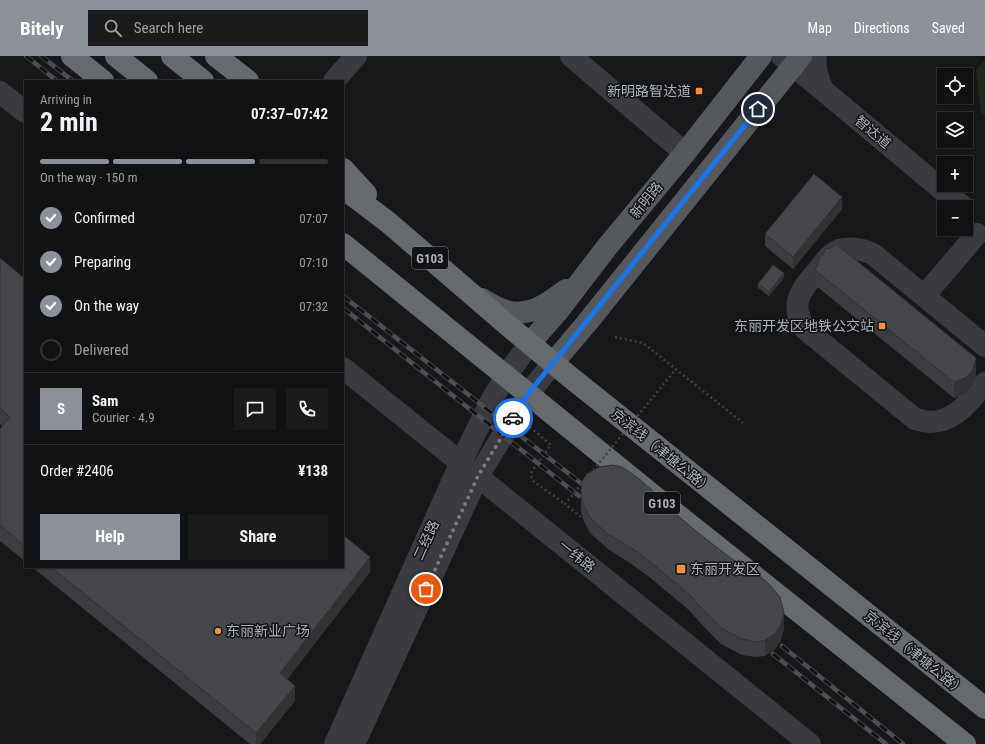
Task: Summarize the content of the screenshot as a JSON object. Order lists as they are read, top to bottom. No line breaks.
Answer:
{"streets":{"highway":["G103","京滨线（津塘公路）"],"main road":["新明路"],"street":["智达道","二经路","一纬路"]},"crossings":[["新明路","京滨线（津塘公路）"],["新明路","二经路"],["G103","二经路"],["京滨线（津塘公路）","二经路"],["二经路","一纬路"]],"places":{"transit":["新明路智达道","东丽开发区地铁公交站","东丽开发区"],"other":["东丽新业广场"]},"page":{"header":"Bitely","search":"Search here","nav":["Map","Directions","Saved"],"map_buttons":["+","−"],"heading":["2 min","Arriving in","07:37–07:42"],"panel":["Sam","Courier · 4.9","Order #2406","¥138"],"bar":"On the way · 150 m","list":[["Confirmed","07:07"],["Preparing","07:10"],["On the way","07:32"],"Delivered"],"round":"S","buttons":["Help","Share"]}}
